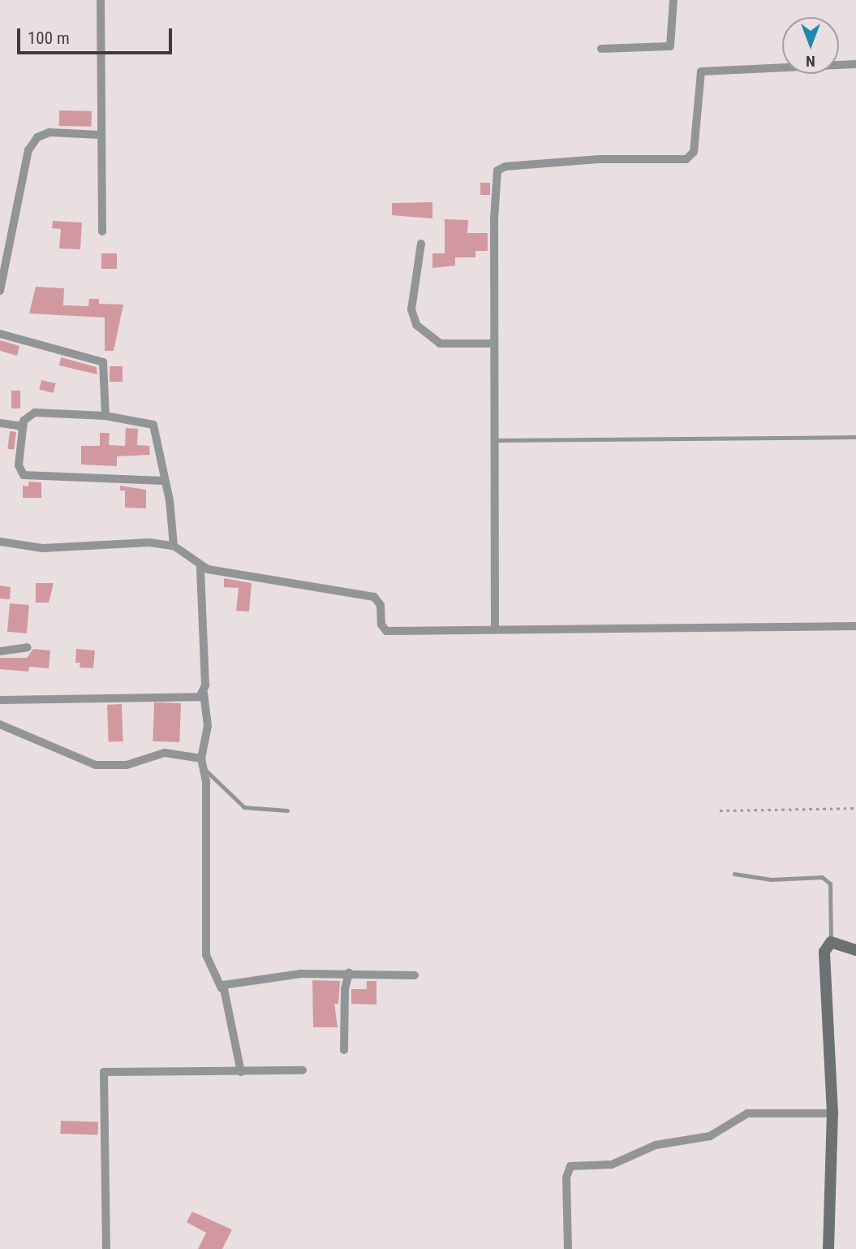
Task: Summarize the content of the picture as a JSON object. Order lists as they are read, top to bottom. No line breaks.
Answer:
{"scale_bar":"100 m","north":"bottom"}
